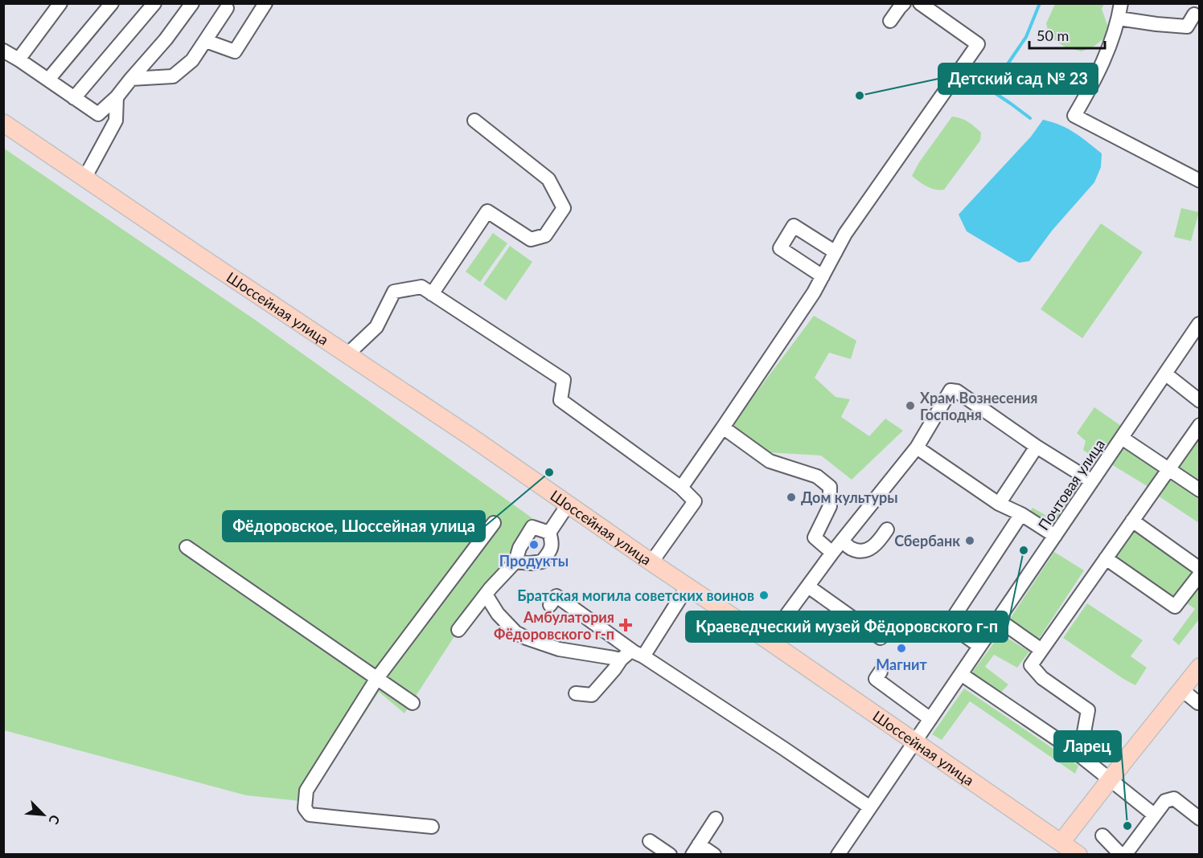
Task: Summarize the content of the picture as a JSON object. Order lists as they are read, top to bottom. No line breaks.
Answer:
{"streets":{"main road":["Шоссейная улица"],"street":["Почтовая улица"]},"crossings":[["Шоссейная улица","Почтовая улица"]],"places":{"other":["Детский сад № 23","Храм Вознесения Господня","Фёдоровское, Шоссейная улица","Дом культуры","Сбербанк","Продукты","Краеведческий музей Фёдоровского г-п","Братская могила советских воинов","Магнит","Ларец"],"health":["Амбулатория Фёдоровского г-п"]},"scale_bar":"50 m","north":"bottom right"}
